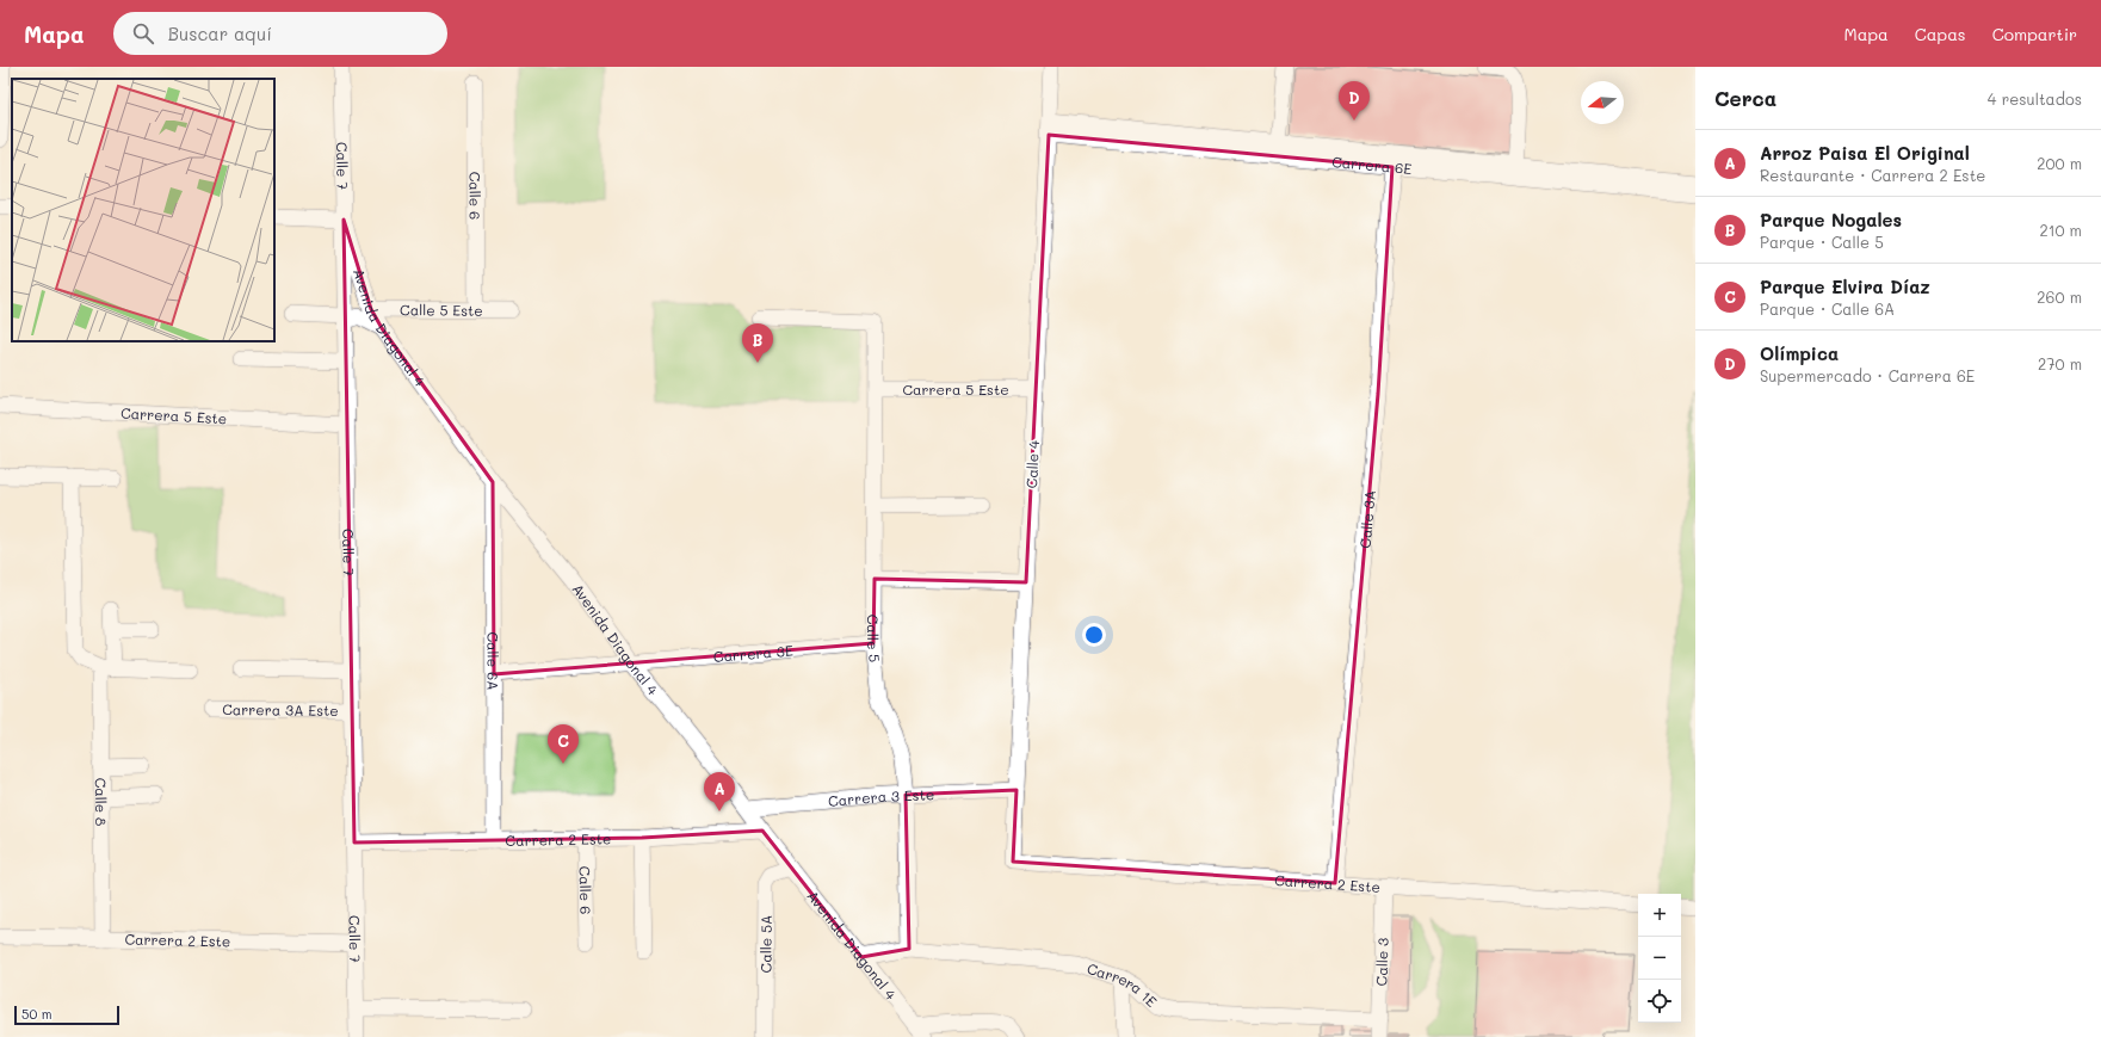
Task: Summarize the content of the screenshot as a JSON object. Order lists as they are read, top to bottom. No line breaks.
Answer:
{"streets":{"street":["Carrera 6E","Calle 7","Calle 6","Calle 5 Este","Avenida Diagonal 4","Carrera 5 Este","Calle 4","Calle 3A","Calle 5","Carrera 3E","Calle 6A","Carrera 3A Este","Carrera 3 Este","Calle 8","Carrera 2 Este","Calle 5A","Calle 3","Carrera 1E"]},"crossings":[["Carrera 6E","Calle 4"],["Carrera 6E","Calle 3A"],["Calle 7","Avenida Diagonal 4"],["Calle 7","Carrera 5 Este"],["Calle 7","Carrera 3A Este"],["Calle 7","Carrera 2 Este"],["Calle 6","Calle 5 Este"],["Calle 6","Carrera 2 Este"],["Calle 5 Este","Avenida Diagonal 4"],["Avenida Diagonal 4","Carrera 3E"],["Avenida Diagonal 4","Calle 6A"],["Avenida Diagonal 4","Carrera 3 Este"],["Avenida Diagonal 4","Carrera 2 Este"],["Avenida Diagonal 4","Calle 5A"],["Avenida Diagonal 4","Carrera 1E"],["Carrera 5 Este","Calle 4"],["Carrera 5 Este","Calle 5"],["Calle 4","Carrera 3 Este"],["Calle 4","Carrera 2 Este"],["Calle 3A","Carrera 2 Este"],["Calle 5","Carrera 3E"],["Calle 5","Carrera 3 Este"],["Calle 5","Carrera 1E"],["Carrera 3E","Calle 6A"],["Calle 6A","Carrera 2 Este"],["Calle 8","Carrera 2 Este"],["Carrera 2 Este","Calle 3"],["Calle 3","Carrera 1E"]],"scale_bar":"50 m","north":"left","page":{"header":"Mapa","search":"Buscar aquí","nav":["Mapa","Capas","Compartir"],"heading":["Cerca","4 resultados"],"pins":["D","B","C","A"],"list":[{"mark":"A","name":"Arroz Paisa El Original","note":"Restaurante · Carrera 2 Este","value":"200 m"},{"mark":"B","name":"Parque Nogales","note":"Parque · Calle 5","value":"210 m"},{"mark":"C","name":"Parque Elvira Díaz","note":"Parque · Calle 6A","value":"260 m"},{"mark":"D","name":"Olímpica","note":"Supermercado · Carrera 6E","value":"270 m"}],"map_buttons":["+","−"],"scale":"50 m"}}
